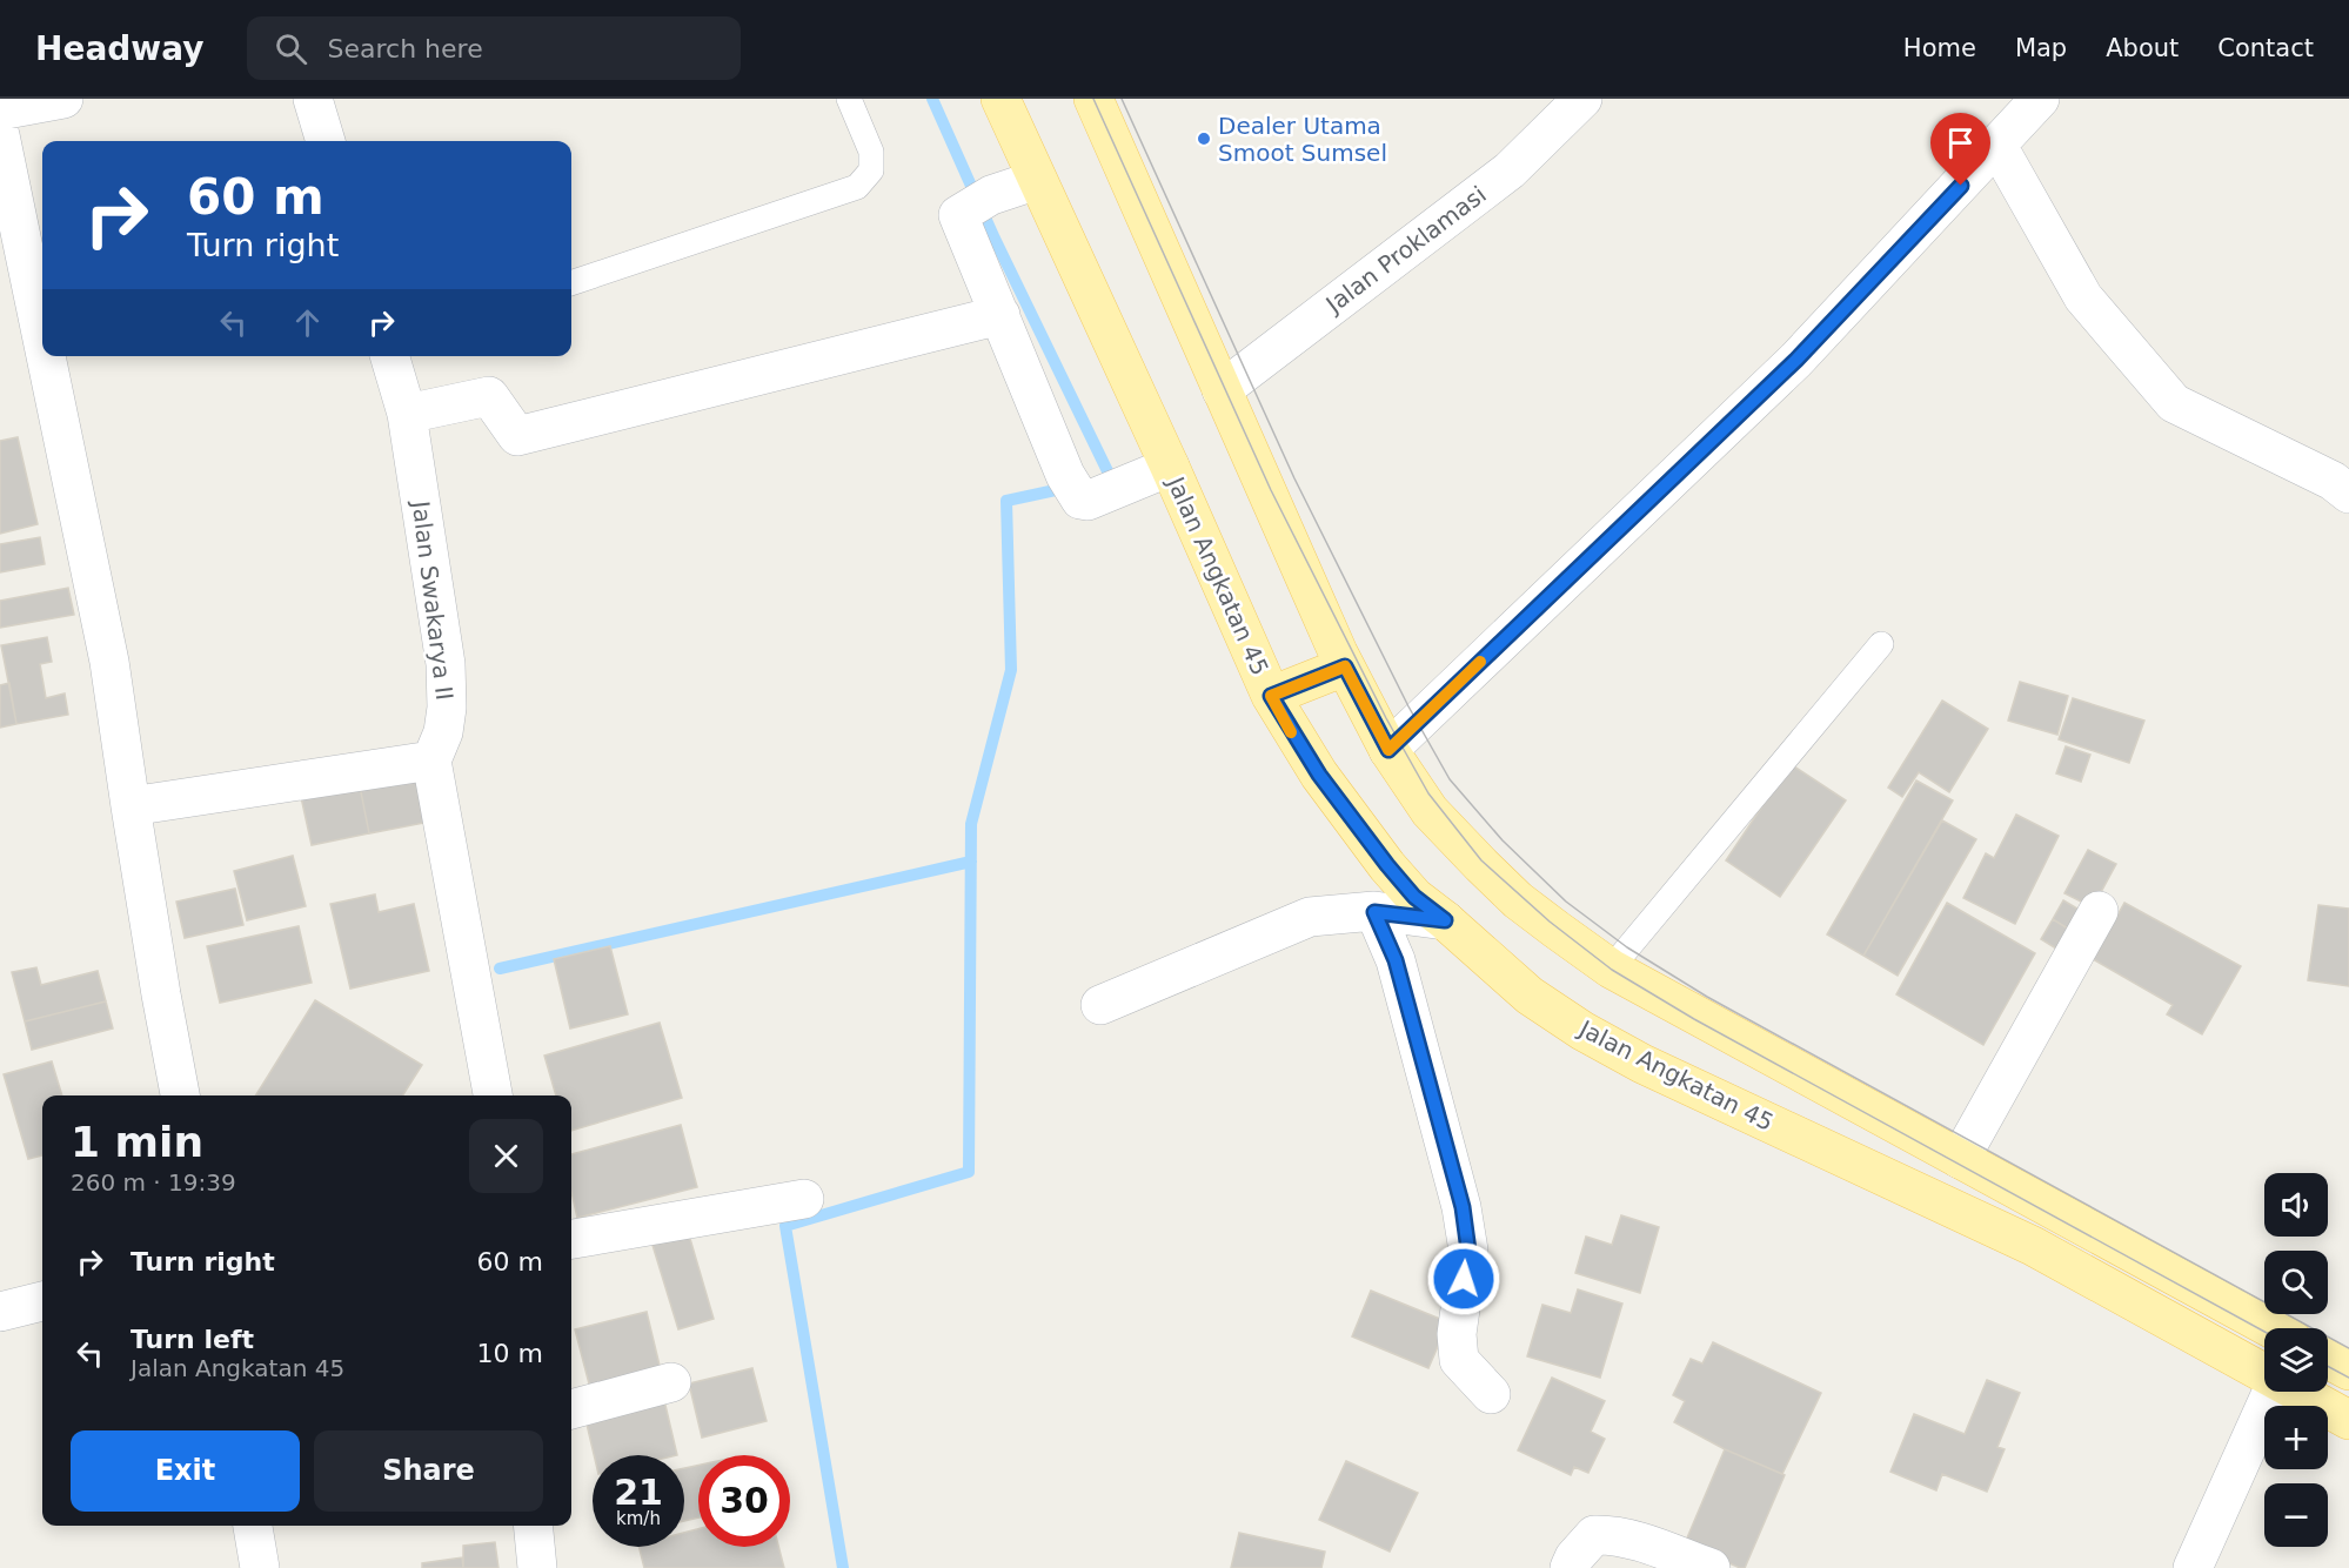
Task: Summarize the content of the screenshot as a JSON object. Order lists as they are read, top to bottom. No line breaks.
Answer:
{"streets":{"main road":["Jalan Angkatan 45"],"street":["Jalan Proklamasi","Jalan Swakarya II"]},"places":["Dealer Utama Smoot Sumsel"],"page":{"header":"Headway","search":"Search here","nav":["Home","Map","About","Contact"],"turn":["60 m","Turn right"],"heading":["1 min","260 m · 19:39"],"map_buttons":["+","−"],"list":[{"name":"Turn right","value":"60 m"},{"name":"Turn left","note":"Jalan Angkatan 45","value":"10 m"}],"buttons":["Exit","Share"],"speed":"21 km/h","limit":"30"}}
